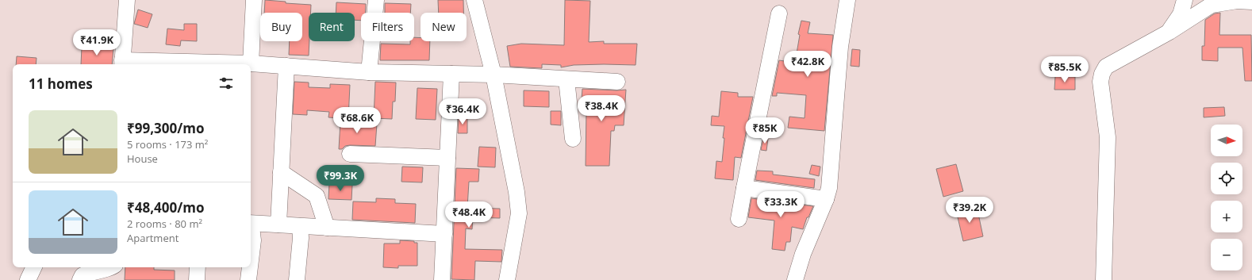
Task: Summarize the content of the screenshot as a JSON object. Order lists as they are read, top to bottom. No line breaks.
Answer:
{"north":"right","page":{"chip":["Buy","Rent","Filters","New"],"price":["₹41.9K","₹42.8K","₹85.5K","₹38.4K","₹36.4K","₹68.6K","₹85K","₹99.3K","₹33.3K","₹39.2K","₹48.4K"],"heading":"11 homes","list":[{"name":"₹99,300/mo","note":"5 rooms · 173 m² · House"},{"name":"₹48,400/mo","note":"2 rooms · 80 m² · Apartment"}],"map_buttons":["+","−"]}}
